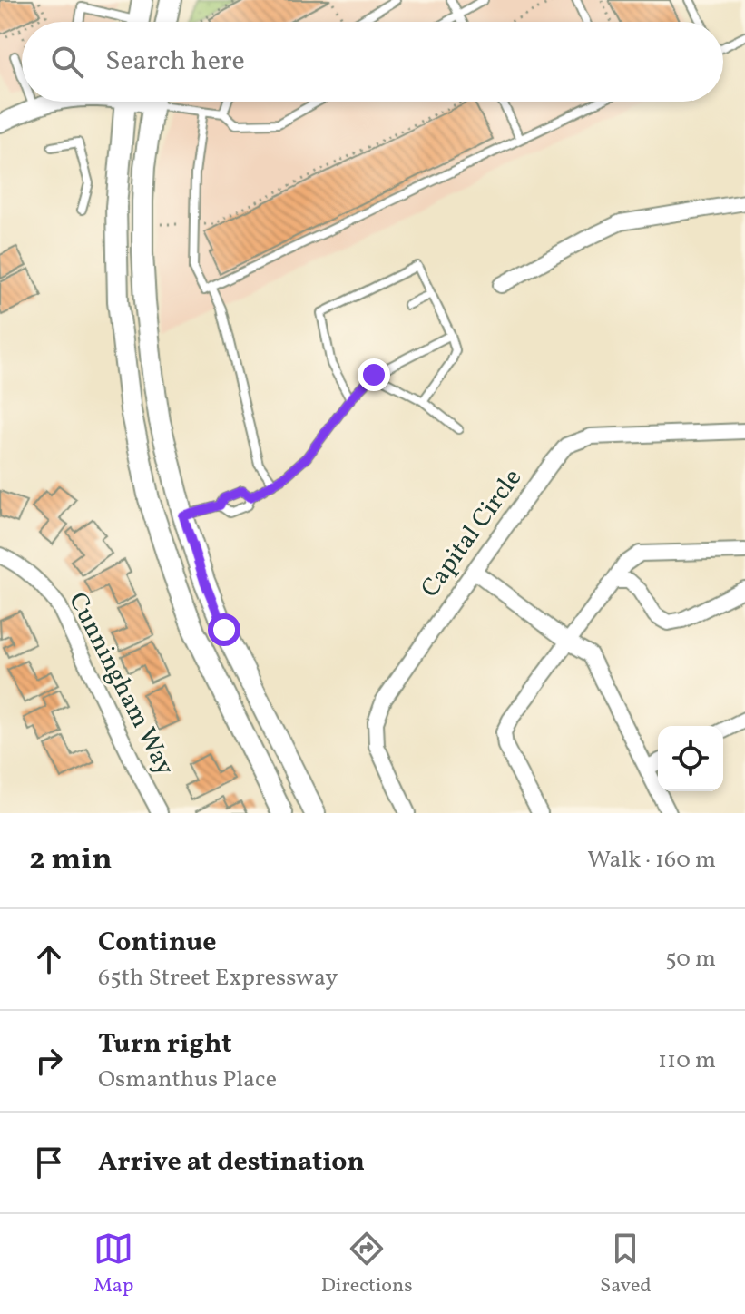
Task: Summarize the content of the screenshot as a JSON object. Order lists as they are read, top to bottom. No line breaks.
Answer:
{"streets":{"street":["Capital Circle","Cunningham Way"]},"page":{"search":"Search here","heading":["2 min","Walk · 160 m"],"list":[["Continue","65th Street Expressway","50 m"],["Turn right","Osmanthus Place","110 m"],"Arrive at destination"],"nav":["Map","Directions","Saved"]}}
